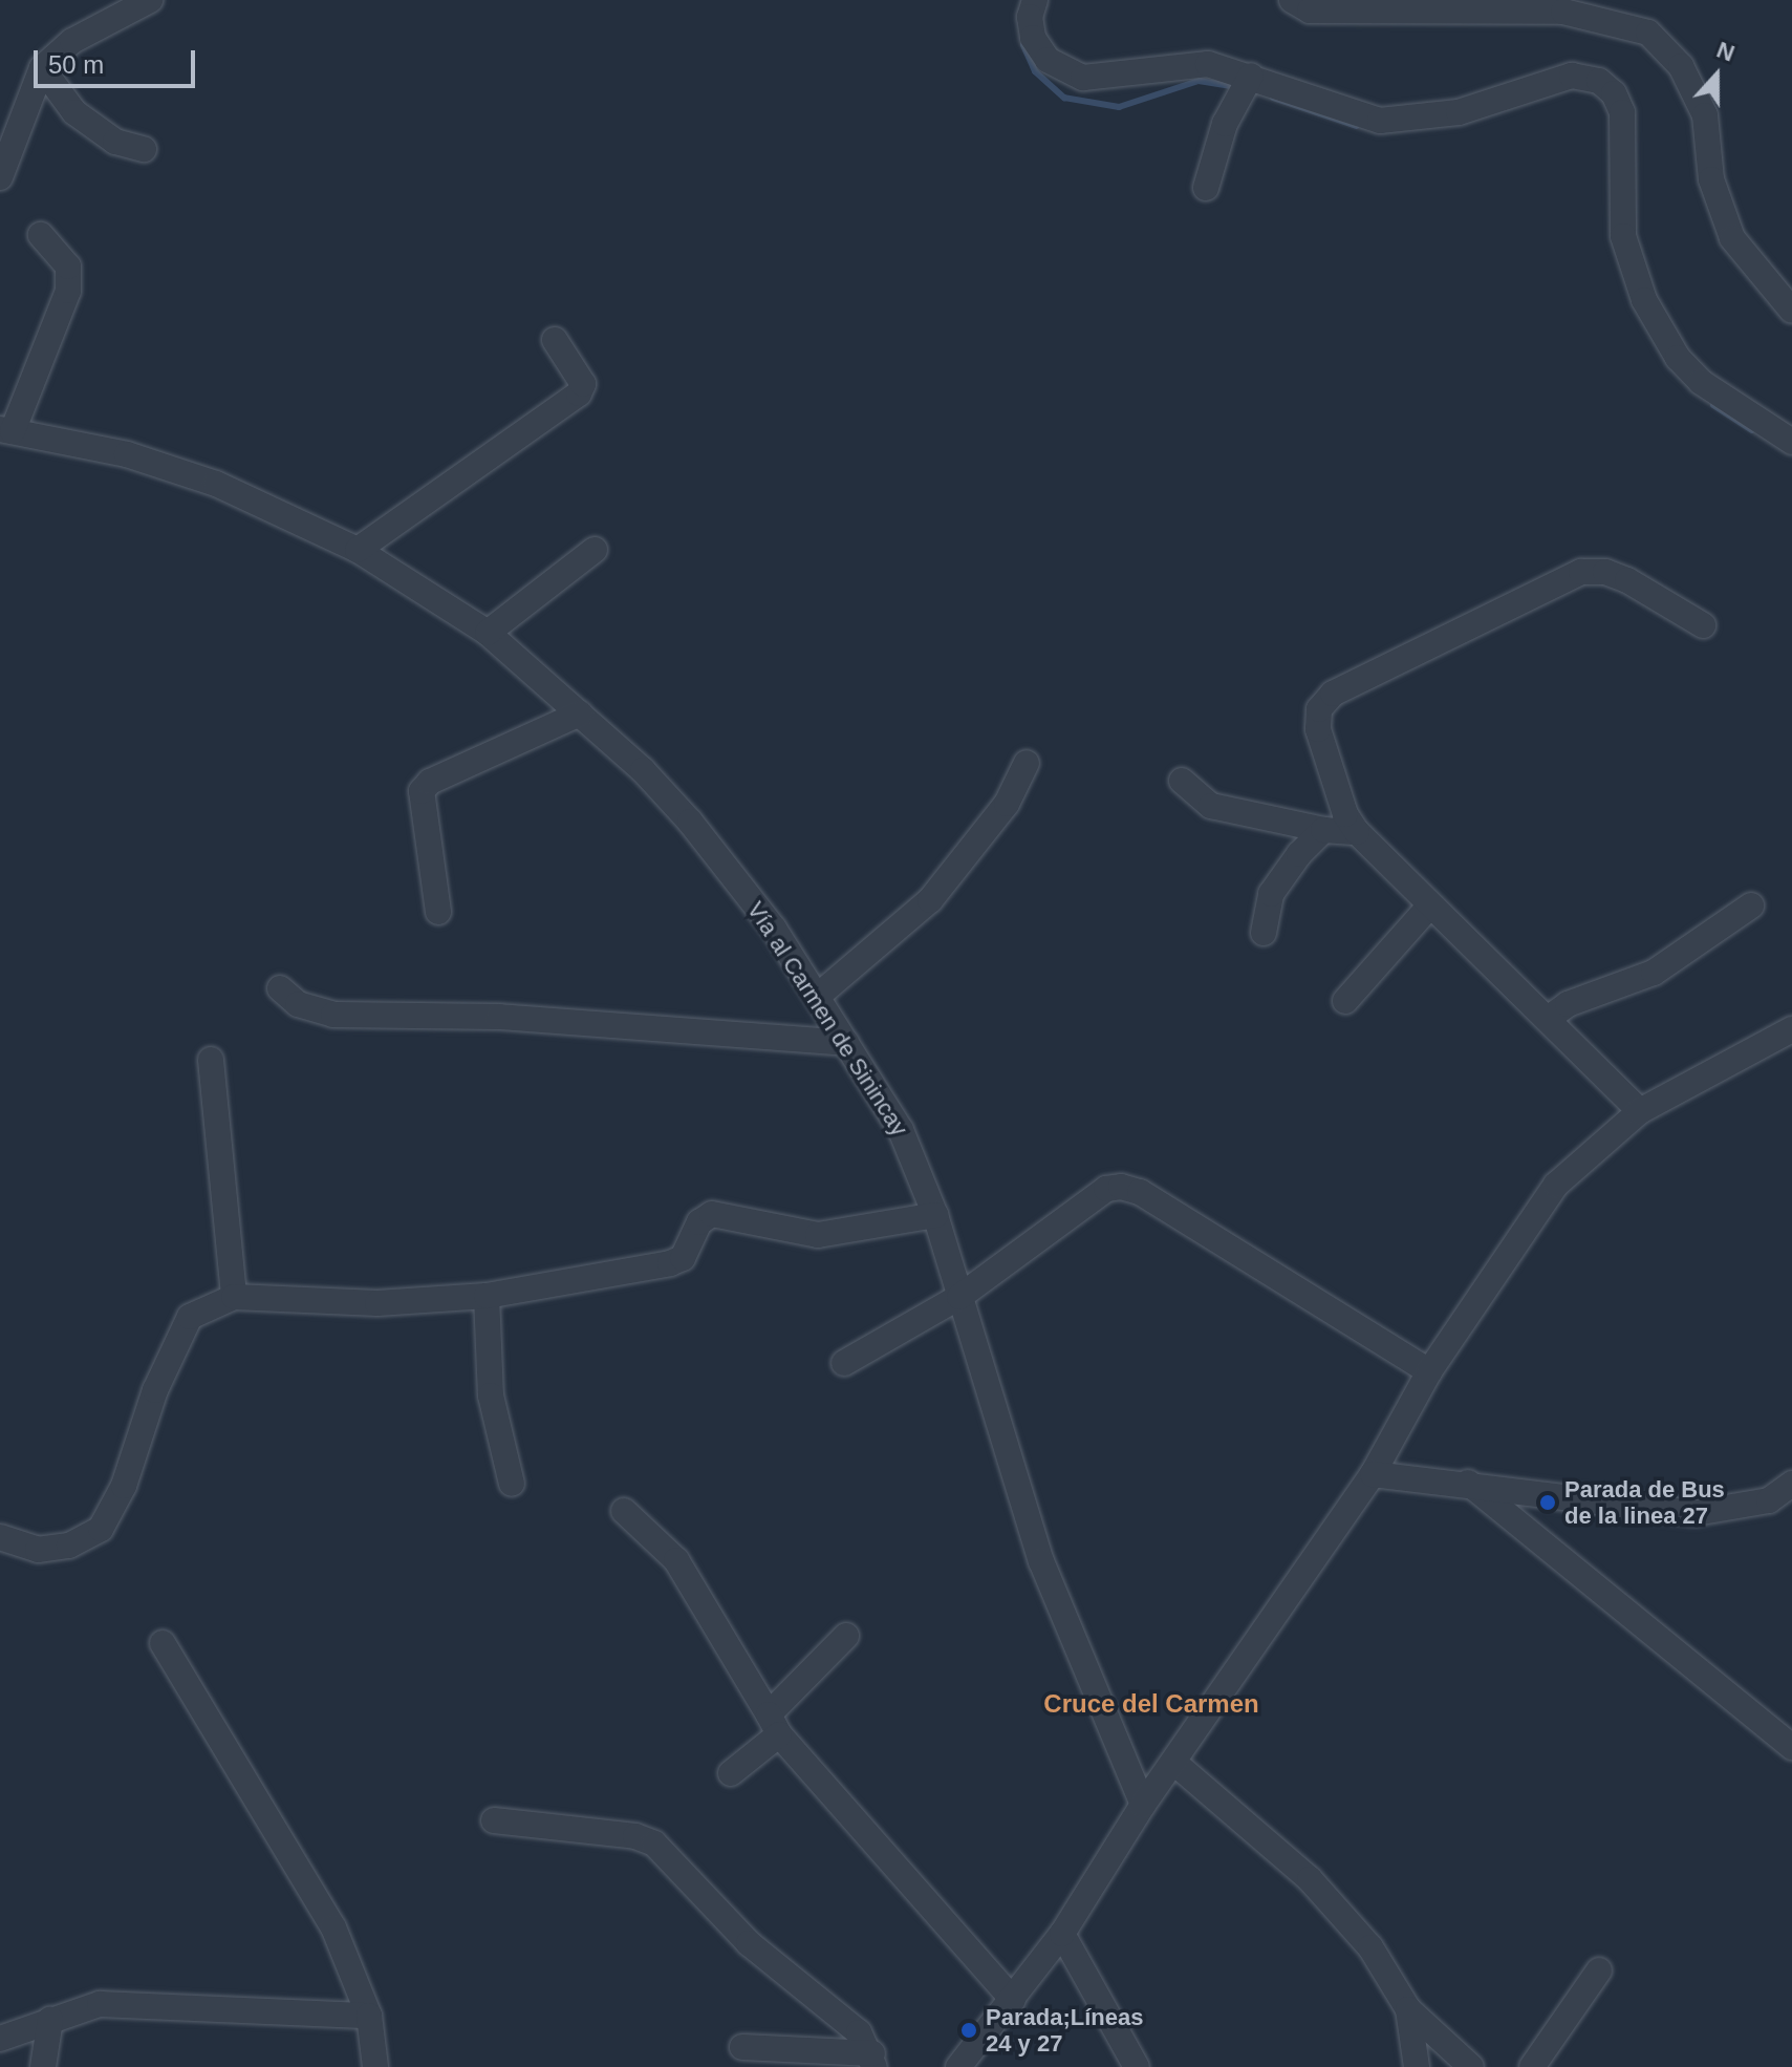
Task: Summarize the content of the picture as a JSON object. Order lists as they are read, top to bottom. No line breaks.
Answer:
{"streets":{"street":["Vía al Carmen de Sinincay"]},"districts":["Cruce del Carmen"],"places":["Parada de Bus de la linea 27","Parada;Líneas 24 y 27"],"scale_bar":"50 m","north":"top"}
